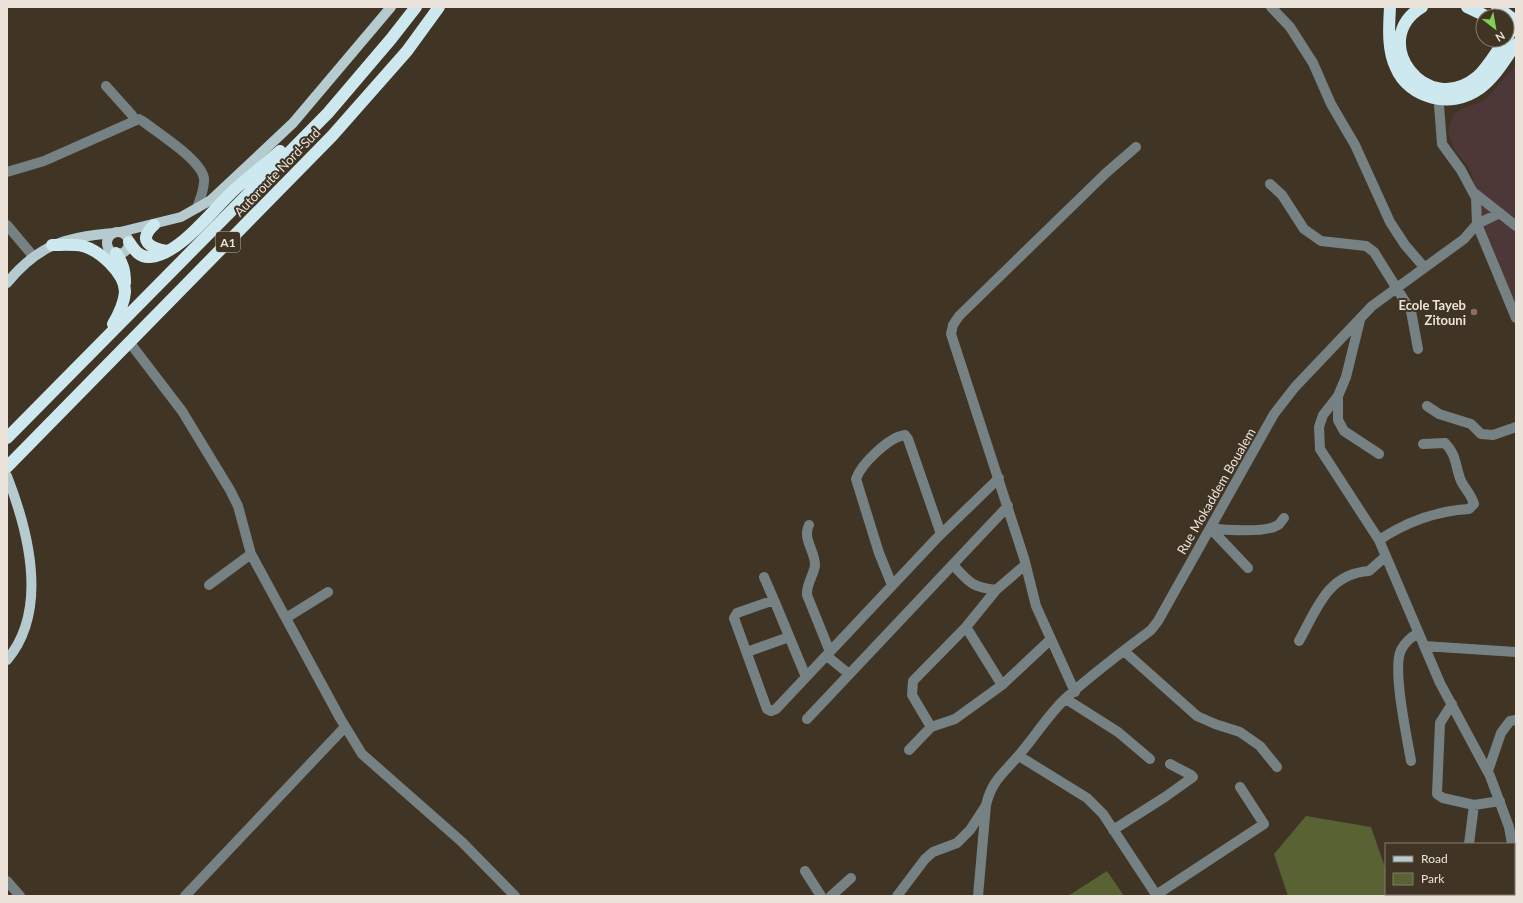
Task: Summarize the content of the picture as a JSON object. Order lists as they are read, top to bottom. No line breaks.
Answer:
{"streets":{"highway":["Autoroute Nord-Sud","A1"],"street":["Rue Mokaddem Boualem"]},"places":["Ecole Tayeb Zitouni"],"legend":["Road","Park"],"north":"bottom right"}
